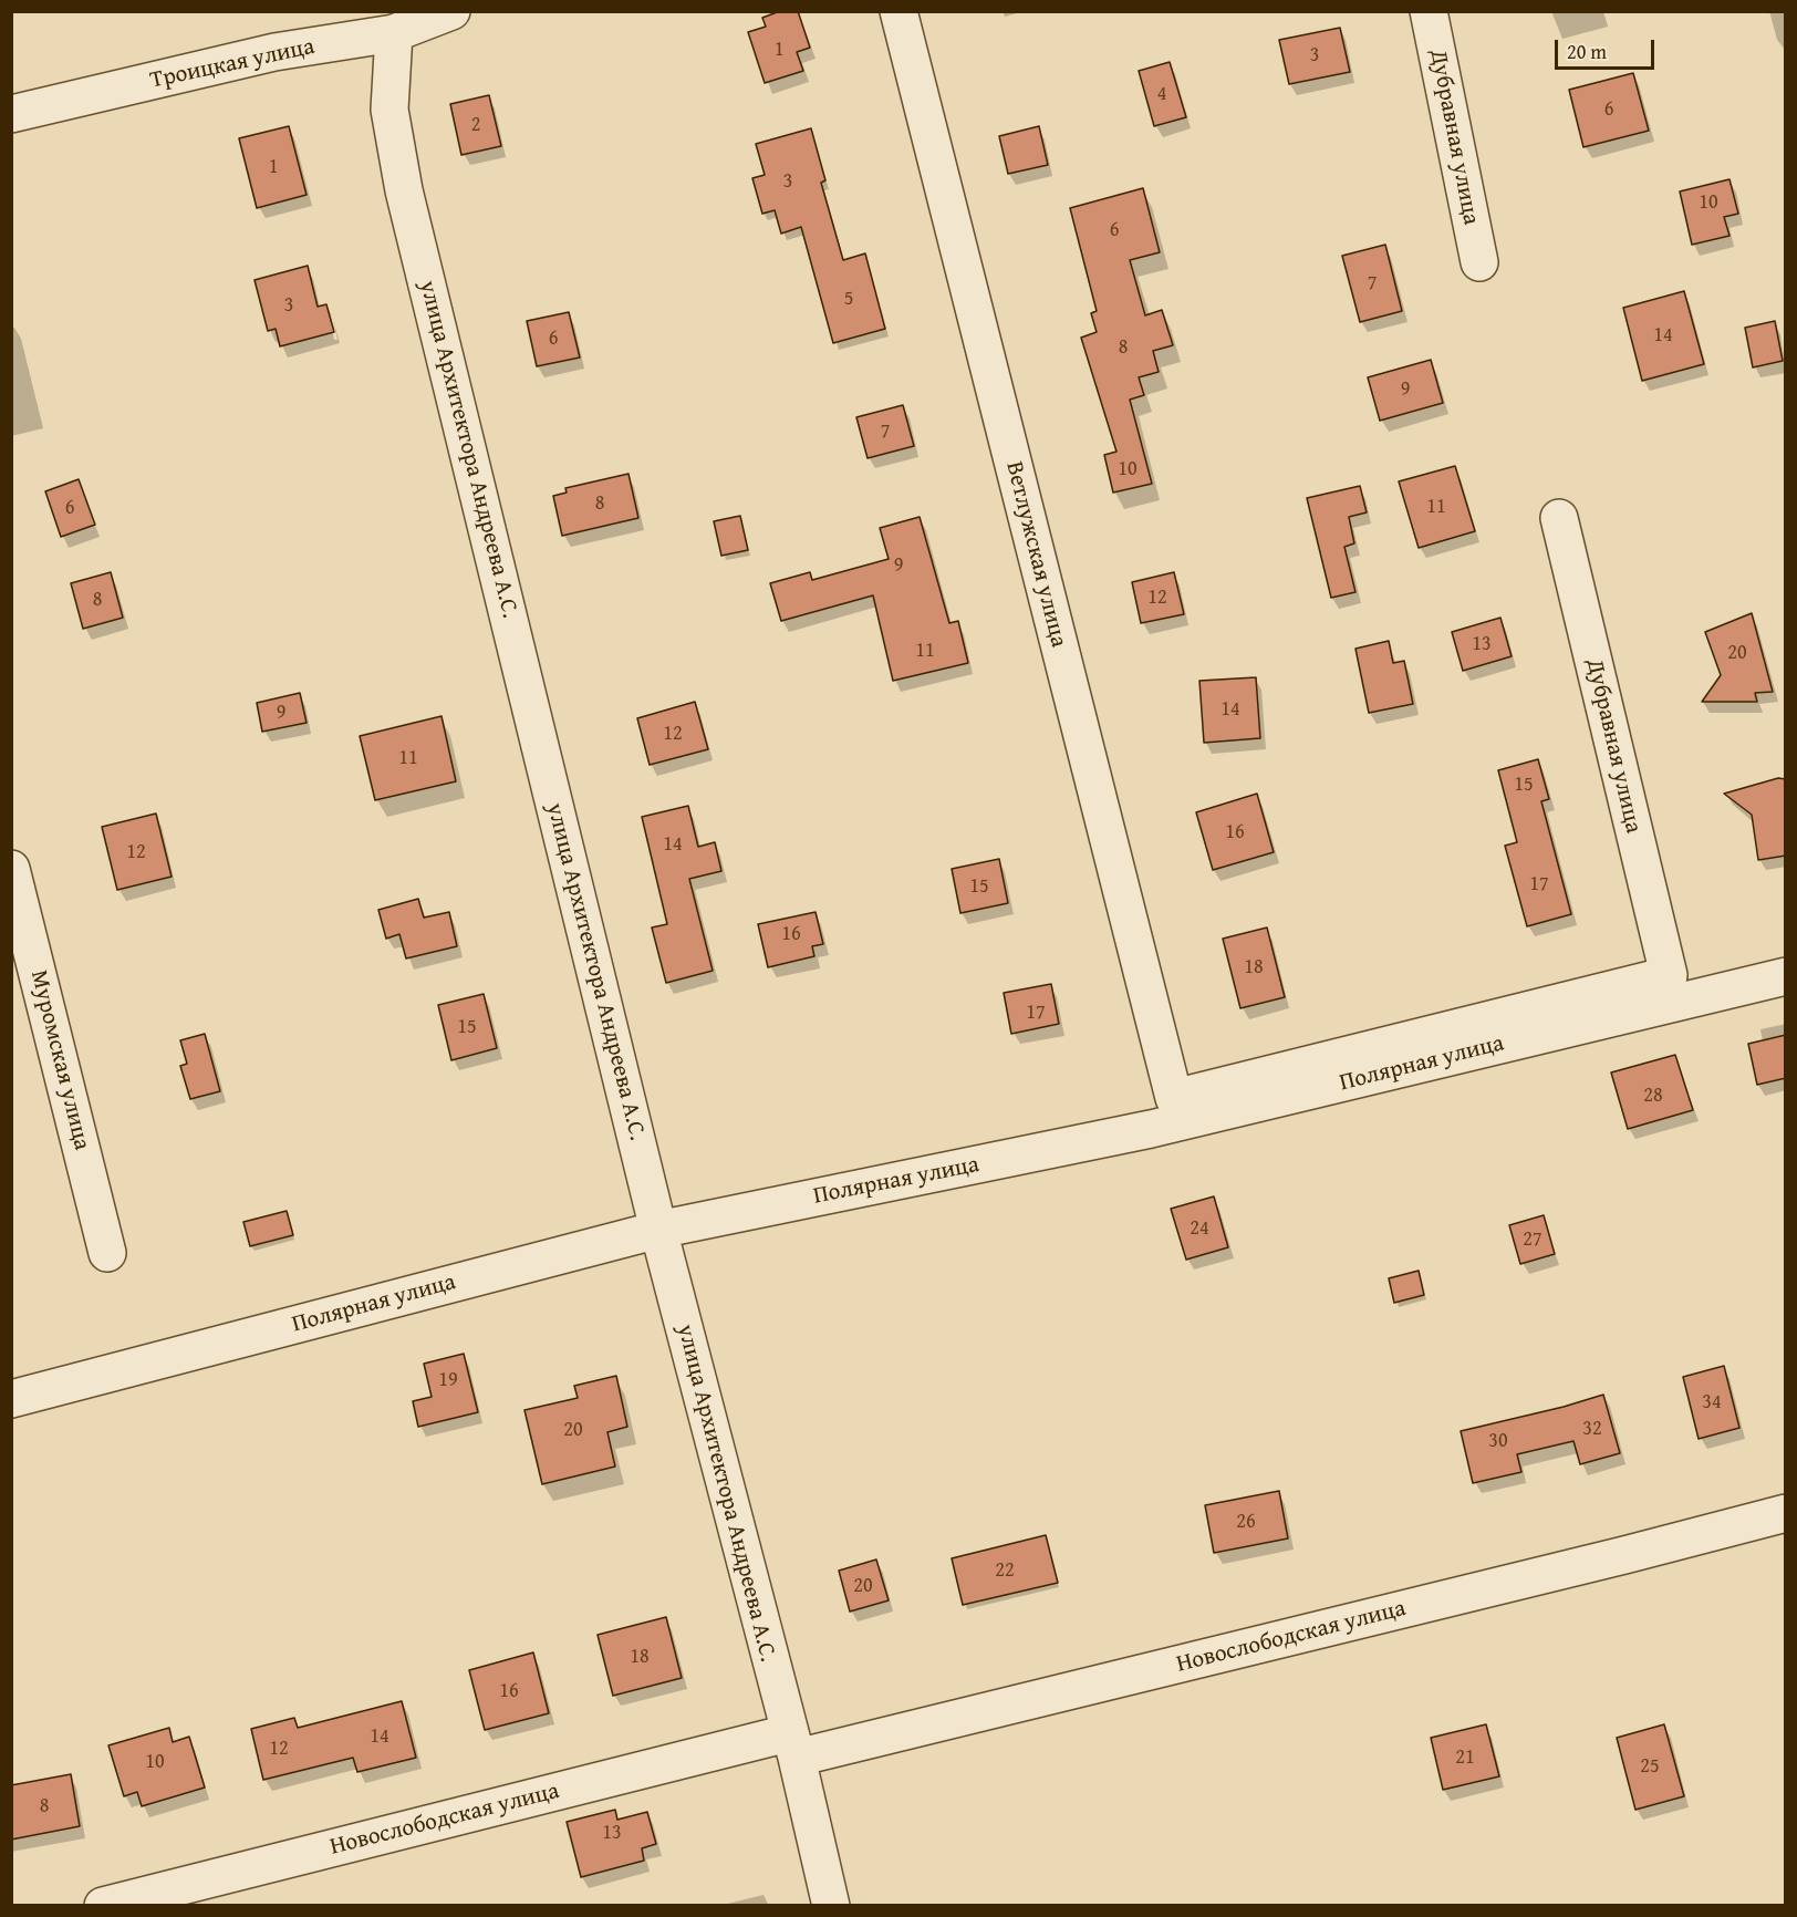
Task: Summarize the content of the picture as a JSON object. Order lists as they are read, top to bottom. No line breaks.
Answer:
{"streets":{"street":["Троицкая улица","Дубравная улица","улица Архитектора Андреева А.С.","Ветлужская улица","Муромская улица","Полярная улица","Новослободская улица"]},"crossings":[["Троицкая улица","улица Архитектора Андреева А.С."],["Дубравная улица","Полярная улица"],["улица Архитектора Андреева А.С.","Полярная улица"],["улица Архитектора Андреева А.С.","Новослободская улица"],["Ветлужская улица","Полярная улица"]],"house_numbers":["1","3","4","6","2","1","3","10","6","7","5","3","14","6","8","9","7","10","8","11","6","9","12","8","13","11","20","14","9","12","11","15","16","14","12","17","15","16","18","17","15","28","24","27","19","34","32","20","30","26","22","20","18","16","14","12","21","10","25","8","13"],"scale_bar":"20 m"}
